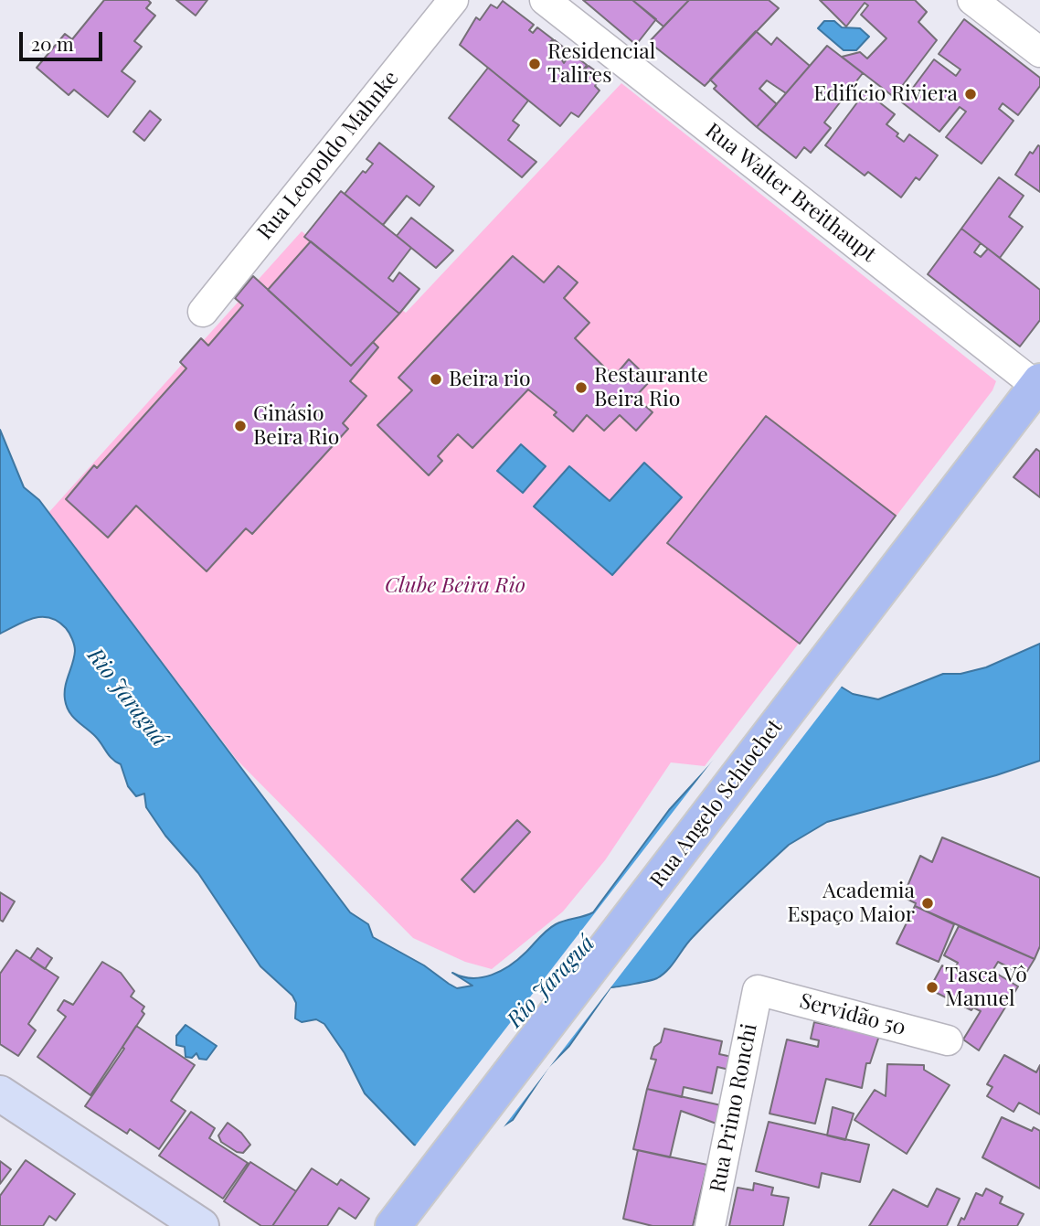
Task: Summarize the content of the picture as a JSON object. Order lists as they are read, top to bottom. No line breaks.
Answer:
{"streets":{"main road":["Rua Angelo Schiochet"],"street":["Rua Leopoldo Mahnke","Rua Walter Breithaupt","Servidão 50","Rua Primo Ronchi"]},"crossings":[["Rua Walter Breithaupt","Rua Angelo Schiochet"],["Servidão 50","Rua Primo Ronchi"]],"water":["Rio Jaraguá"],"parks":["Clube Beira Rio"],"places":["Residencial Talires","Edifício Riviera","Beira rio","Restaurante Beira Rio","Ginásio Beira Rio","Academia Espaço Maior","Tasca Vô Manuel"],"scale_bar":"20 m"}
